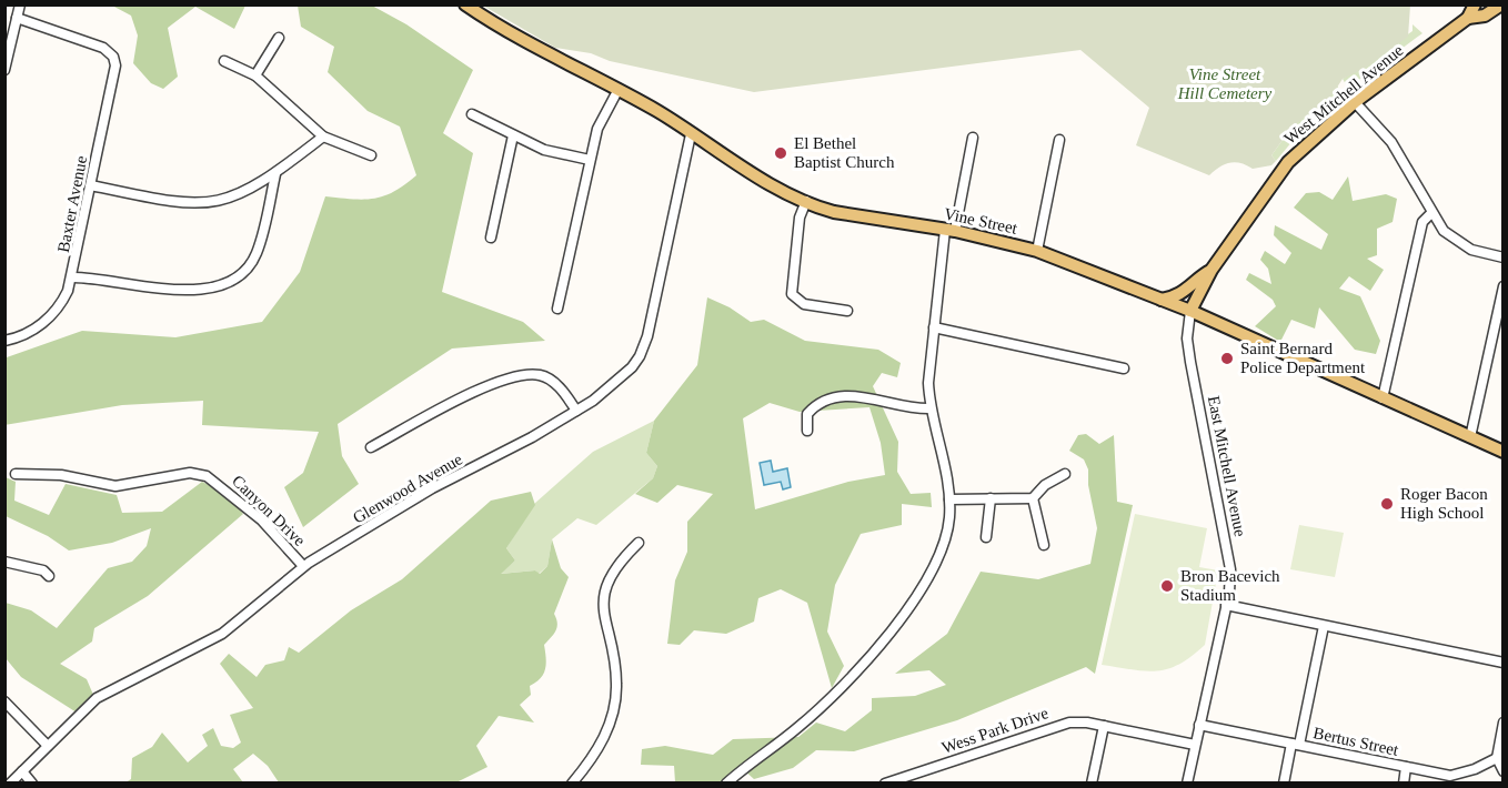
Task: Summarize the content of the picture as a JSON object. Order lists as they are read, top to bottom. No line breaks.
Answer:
{"streets":{"main road":["West Mitchell Avenue","Vine Street"],"street":["Baxter Avenue","East Mitchell Avenue","Glenwood Avenue","Canyon Drive","Wess Park Drive","Bertus Street"]},"crossings":[["West Mitchell Avenue","Vine Street"],["West Mitchell Avenue","East Mitchell Avenue"],["Vine Street","East Mitchell Avenue"],["Vine Street","Glenwood Avenue"],["East Mitchell Avenue","Wess Park Drive"],["East Mitchell Avenue","Bertus Street"],["Glenwood Avenue","Canyon Drive"]],"parks":["Vine Street Hill Cemetery"],"places":["El Bethel Baptist Church","Saint Bernard Police Department","Roger Bacon High School","Bron Bacevich Stadium"]}
